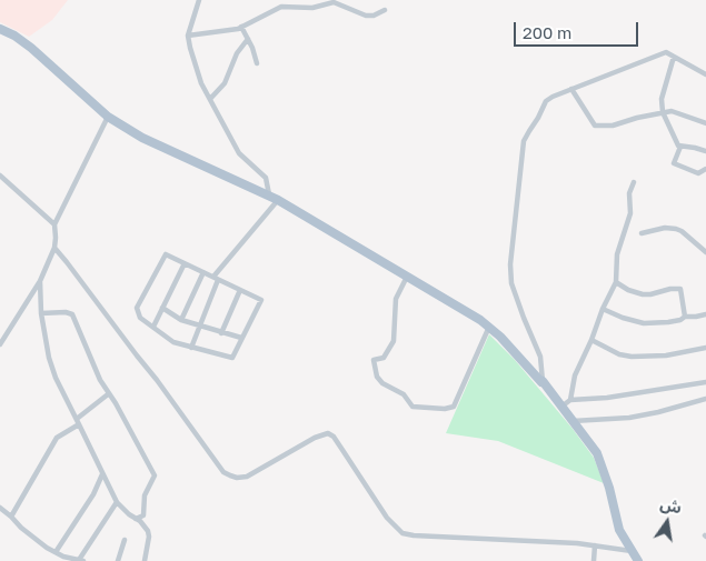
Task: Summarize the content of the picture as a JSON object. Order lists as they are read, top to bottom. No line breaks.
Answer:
{"scale_bar":"200 m","north":"top"}
